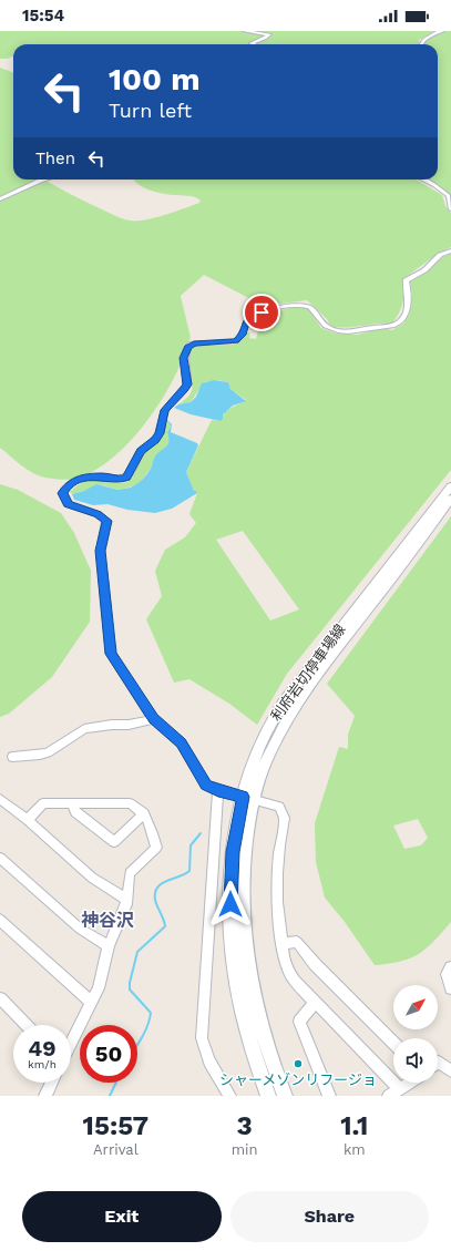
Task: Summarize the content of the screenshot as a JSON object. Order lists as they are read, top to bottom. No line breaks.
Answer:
{"streets":{"main road":["利府岩切停車場線"]},"districts":["神谷沢"],"places":["シャーメゾンリフージョ"],"north":"top right","page":{"status":"15:54","turn":["100 m","Turn left"],"then":"Then","speed":"49 km/h","limit":"50","eta":["15:57","Arrival","3","min","1.1","km"],"buttons":["Exit","Share"]}}
